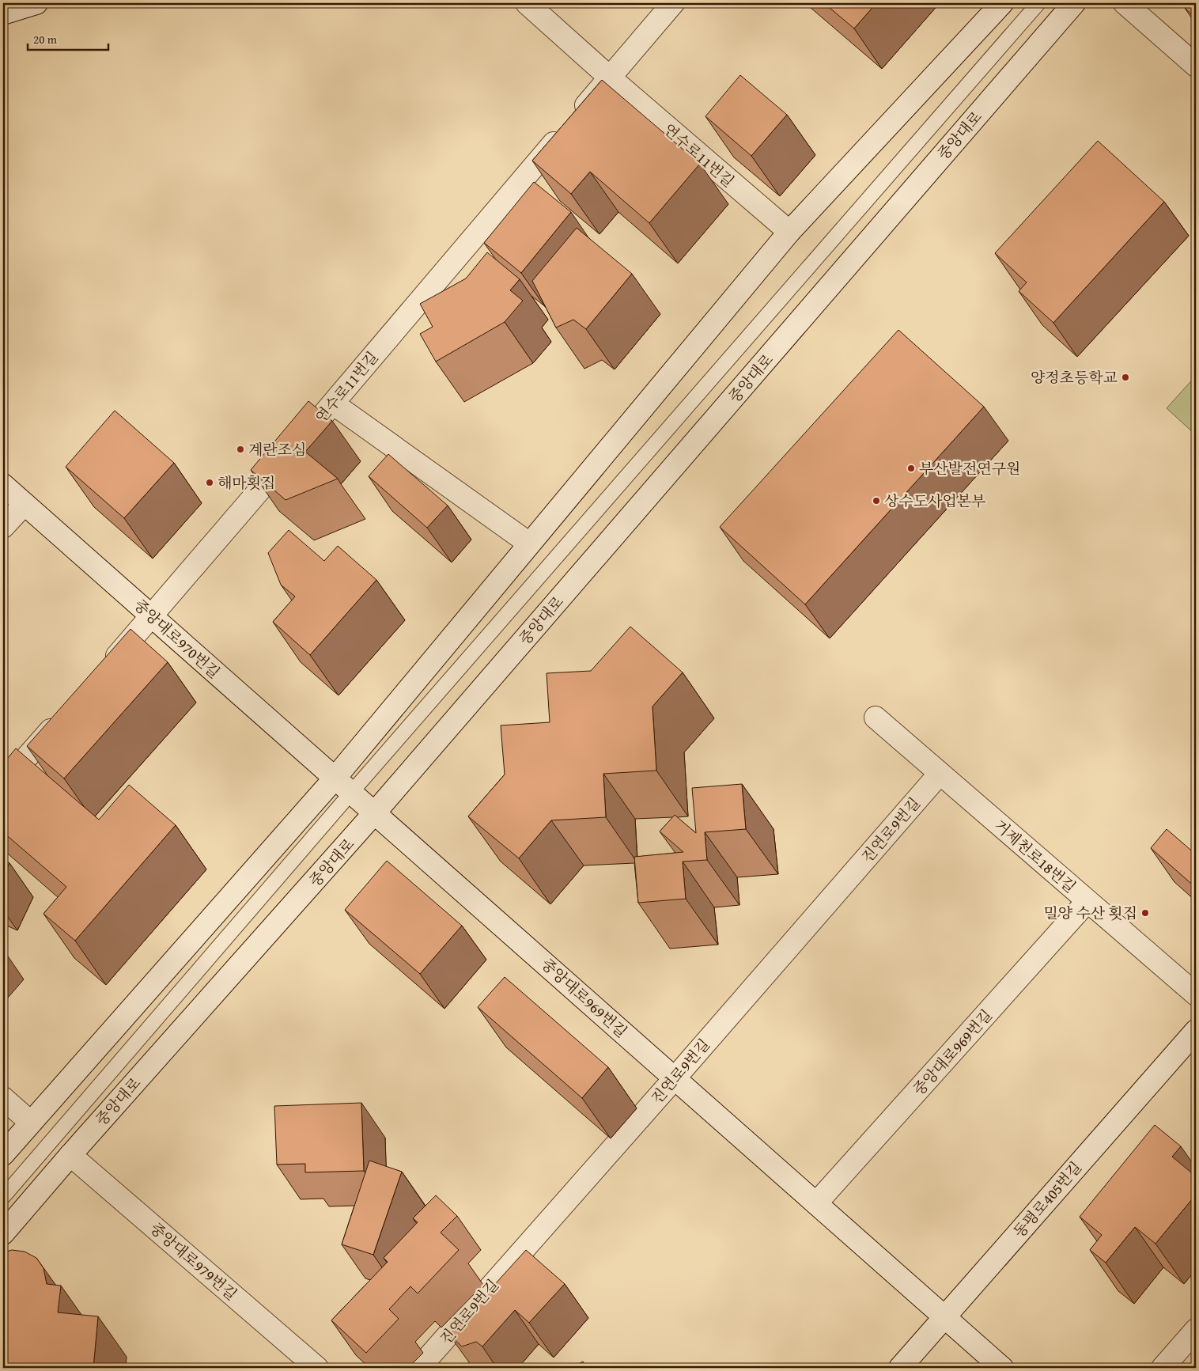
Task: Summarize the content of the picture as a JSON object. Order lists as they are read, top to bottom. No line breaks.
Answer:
{"streets":{"street":["중앙대로","연수로11번길","중앙대로970번길","진연로9번길","거제천로18번길","중앙대로969번길","동평로405번길","중앙대로979번길"]},"crossings":[["중앙대로","중앙대로969번길"],["중앙대로","중앙대로979번길"],["연수로11번길","중앙대로970번길"],["중앙대로970번길","중앙대로969번길"],["진연로9번길","거제천로18번길"],["진연로9번길","중앙대로969번길"],["거제천로18번길","중앙대로969번길"],["중앙대로969번길","동평로405번길"]],"places":["양정초등학교","계란조심","부산발전연구원","해마횟집","상수도사업본부","밀양 수산 횟집"],"scale_bar":"20 m"}
